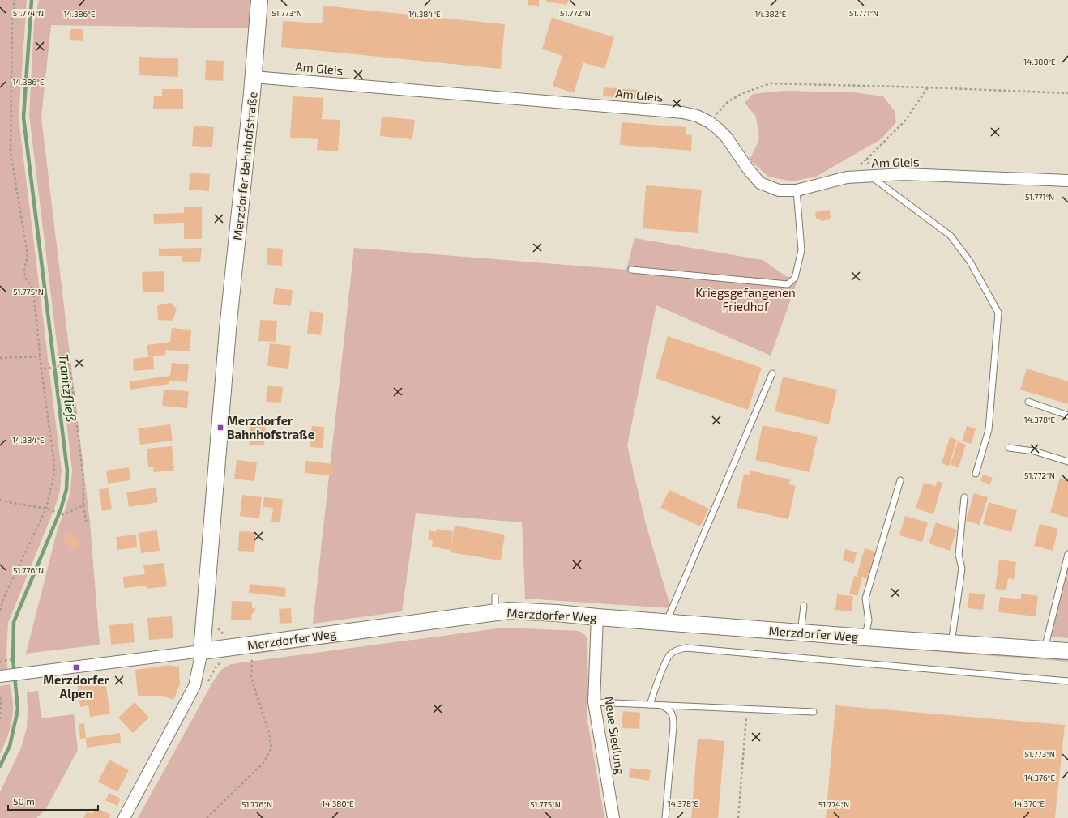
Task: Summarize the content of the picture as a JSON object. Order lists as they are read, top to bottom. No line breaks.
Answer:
{"streets":{"street":["Am Gleis","Merzdorfer Bahnhofstraße","Merzdorfer Weg","Neue Siedlung"]},"crossings":[["Am Gleis","Merzdorfer Bahnhofstraße"],["Merzdorfer Bahnhofstraße","Merzdorfer Weg"],["Merzdorfer Weg","Neue Siedlung"]],"water":["Tranitzfließ"],"parks":["Kriegsgefangenen Friedhof"],"places":{"transit":["Merzdorfer Bahnhofstraße","Merzdorfer Alpen"]},"scale_bar":"50 m","coordinates":["51.774°N","51.773°N","51.772°N","51.771°N","14.386°E","14.384°E","14.382°E","14.380°E","51.775°N","14.378°E","51.776°N","14.376°E"]}
